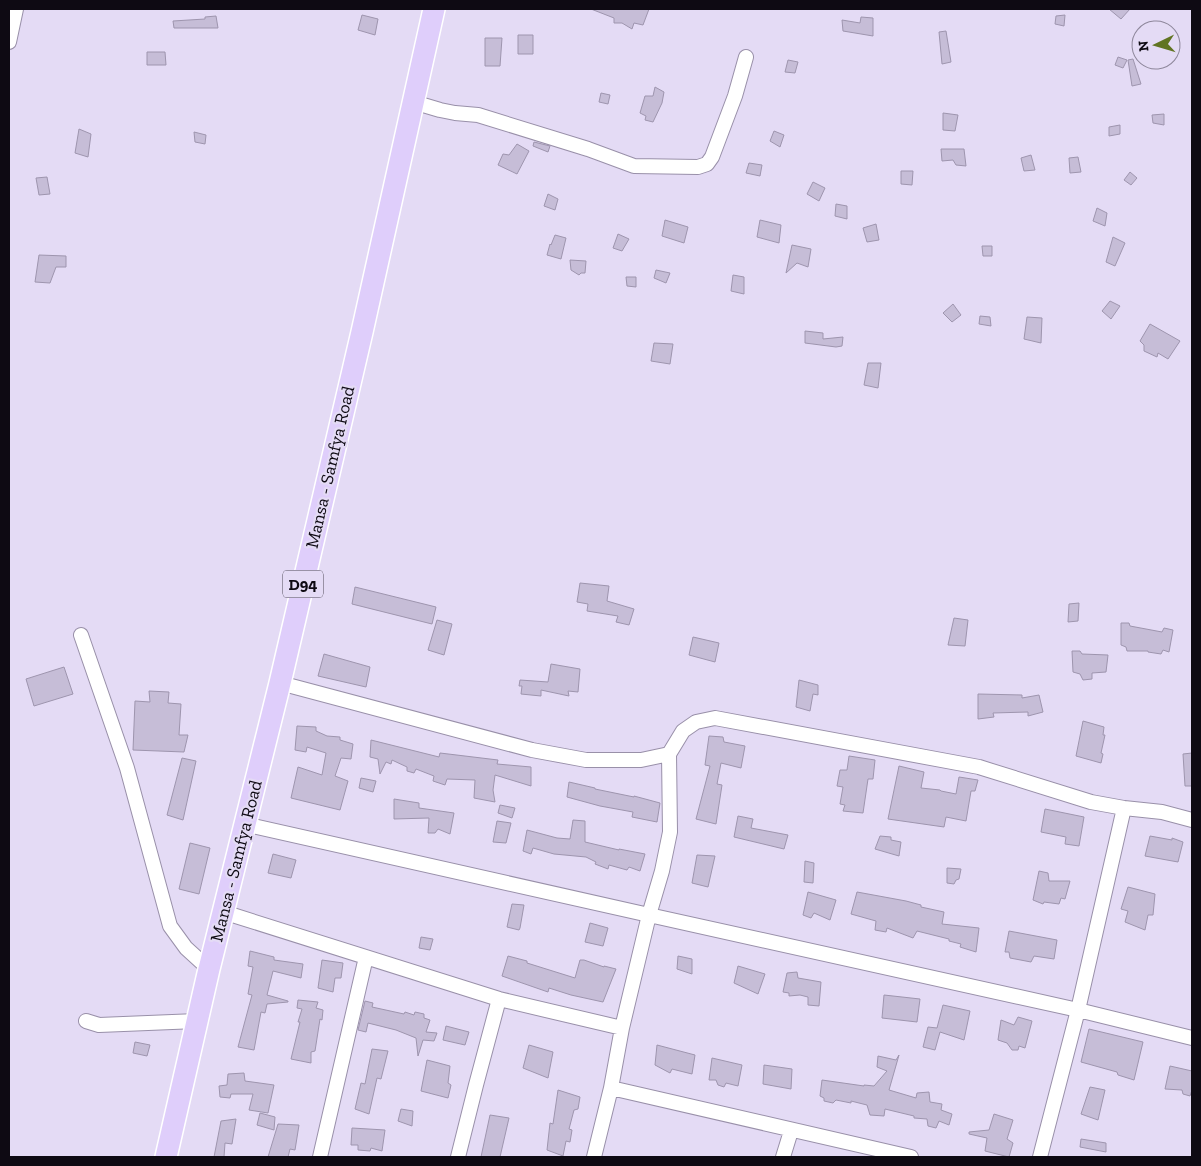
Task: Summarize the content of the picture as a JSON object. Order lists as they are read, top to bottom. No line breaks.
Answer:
{"streets":{"main road":["Mansa - Samfya Road","D94"]},"north":"left"}
